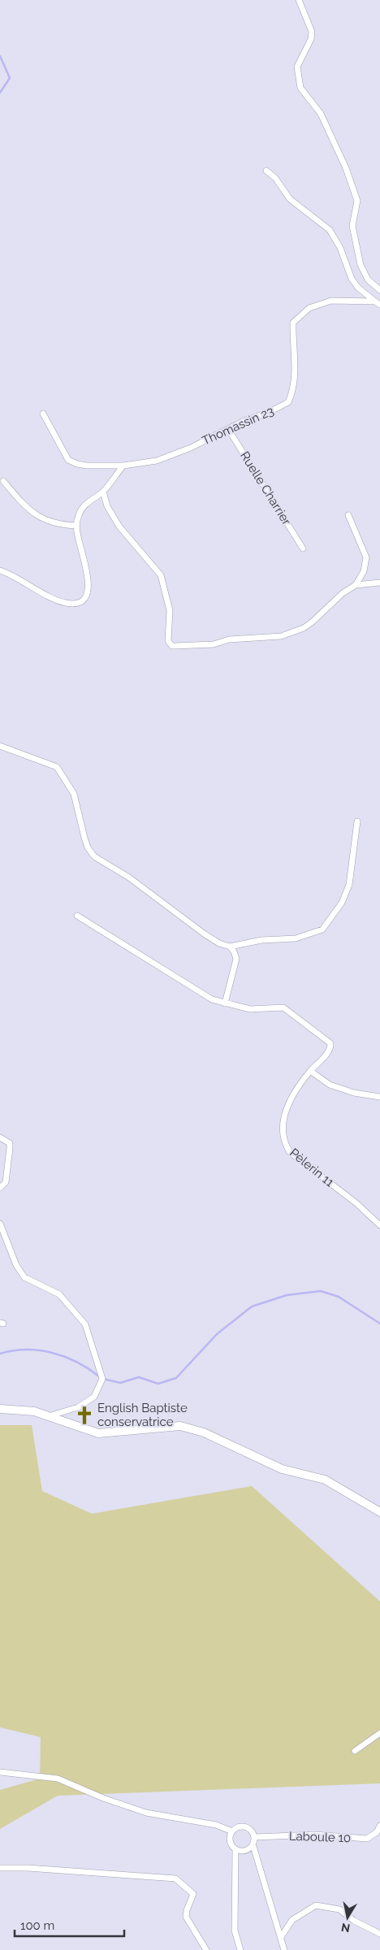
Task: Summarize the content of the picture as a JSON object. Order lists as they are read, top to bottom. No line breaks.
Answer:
{"streets":{"street":["Thomassin 23","Ruelle Charrier","Pèlerin 11","Laboule 10"]},"crossings":[["Thomassin 23","Ruelle Charrier"]],"places":{"church":["English Baptiste conservatrice"]},"scale_bar":"100 m","north":"bottom"}
